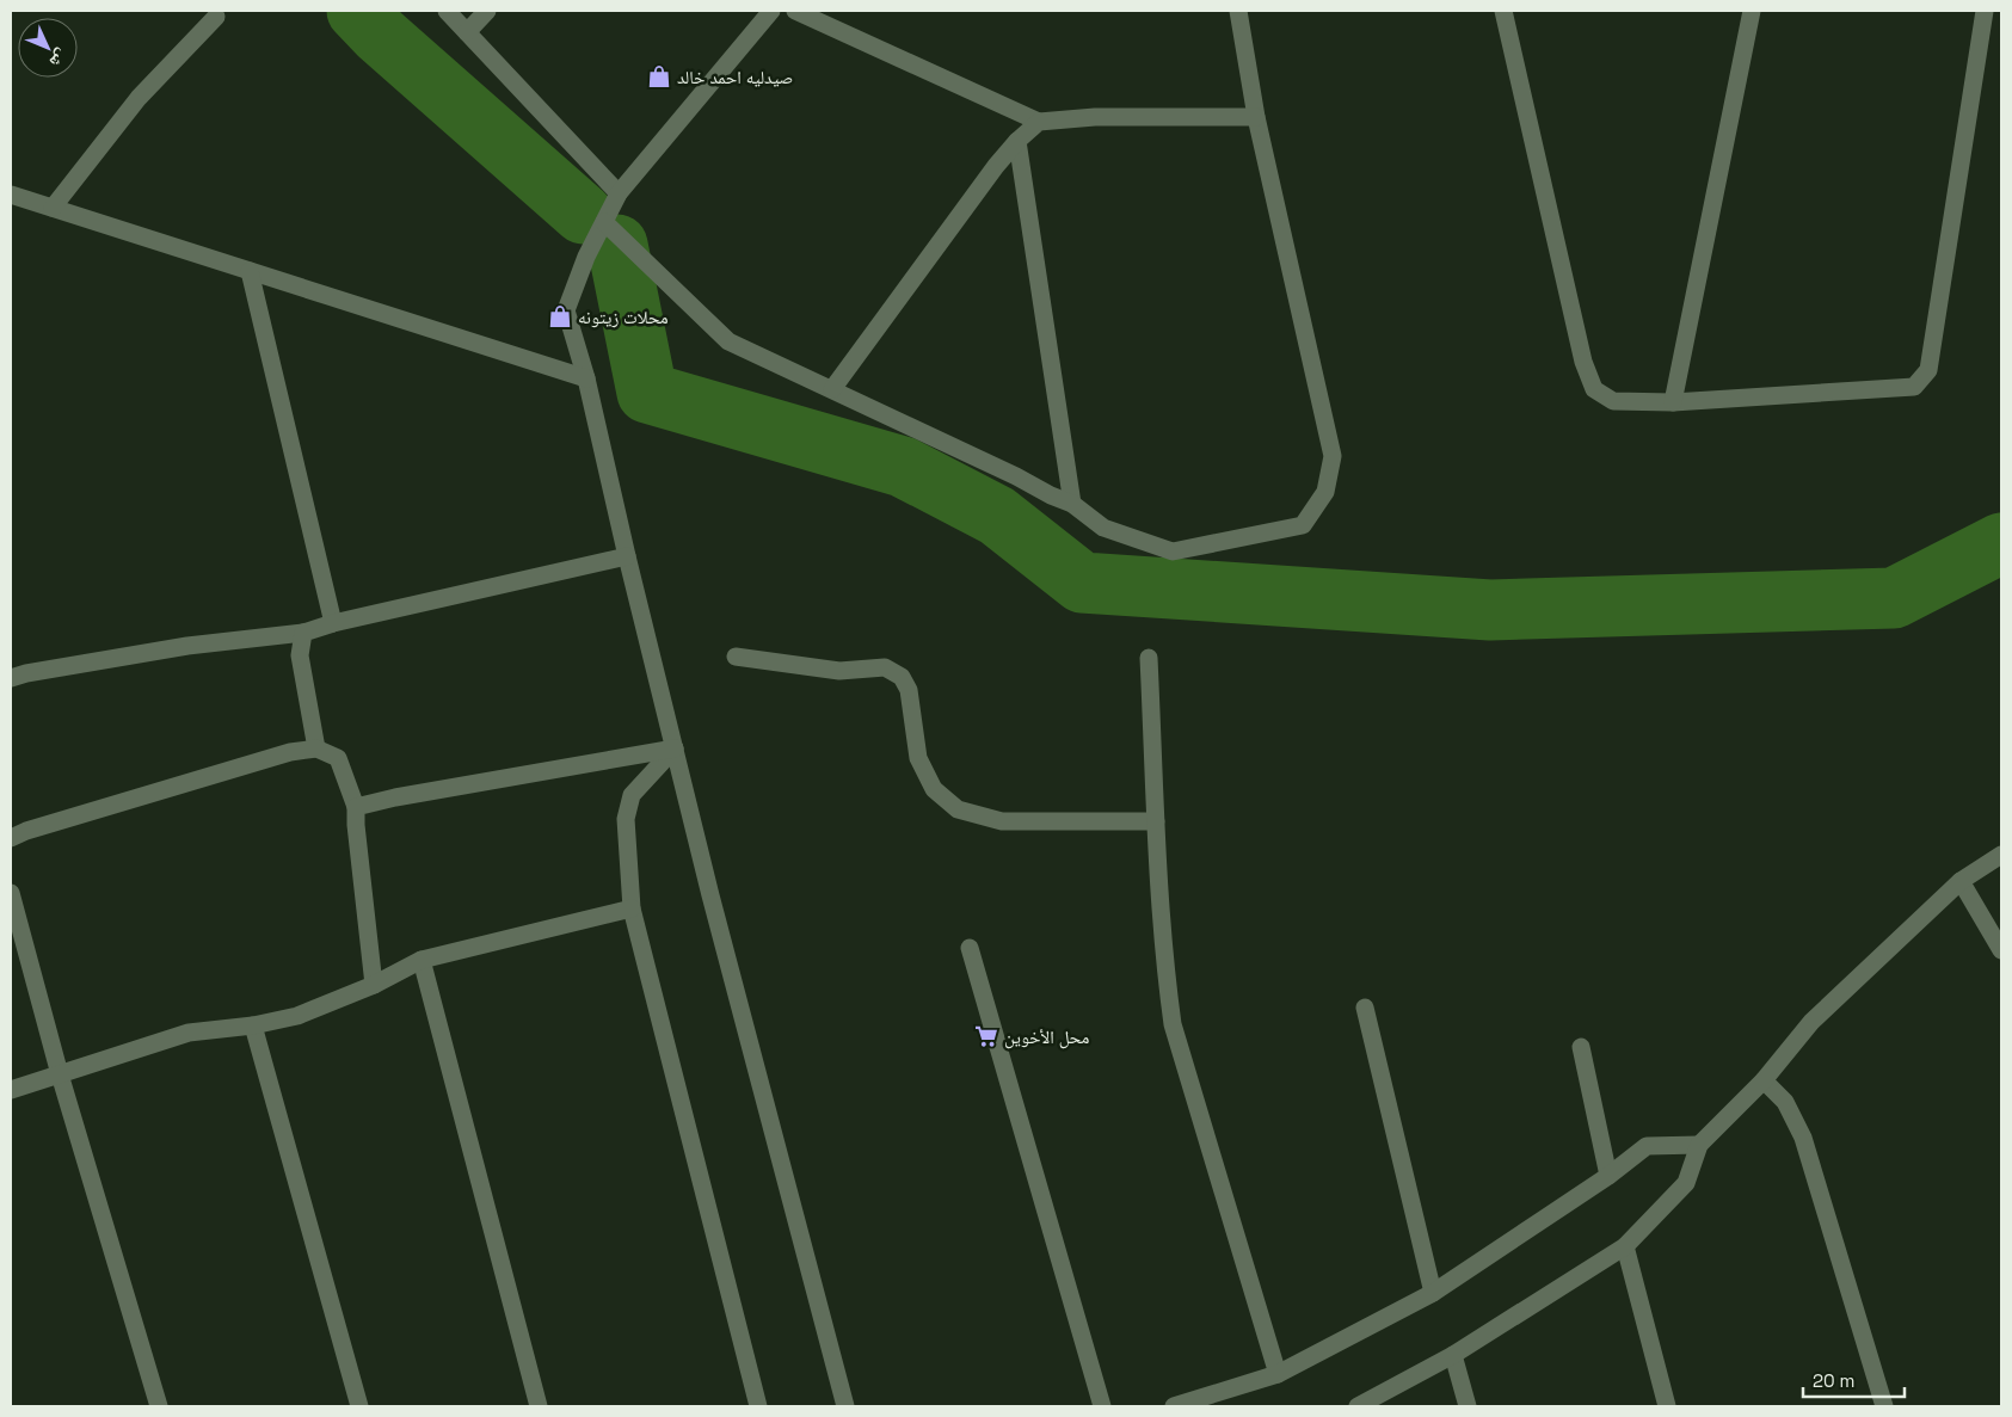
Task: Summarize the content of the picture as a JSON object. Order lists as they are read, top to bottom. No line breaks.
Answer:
{"places":{"shop":["صيدليه احمد خالد","محلات زيتونه"],"supermarket":["محل الأخوين"]},"scale_bar":"20 m","north":"bottom right"}
